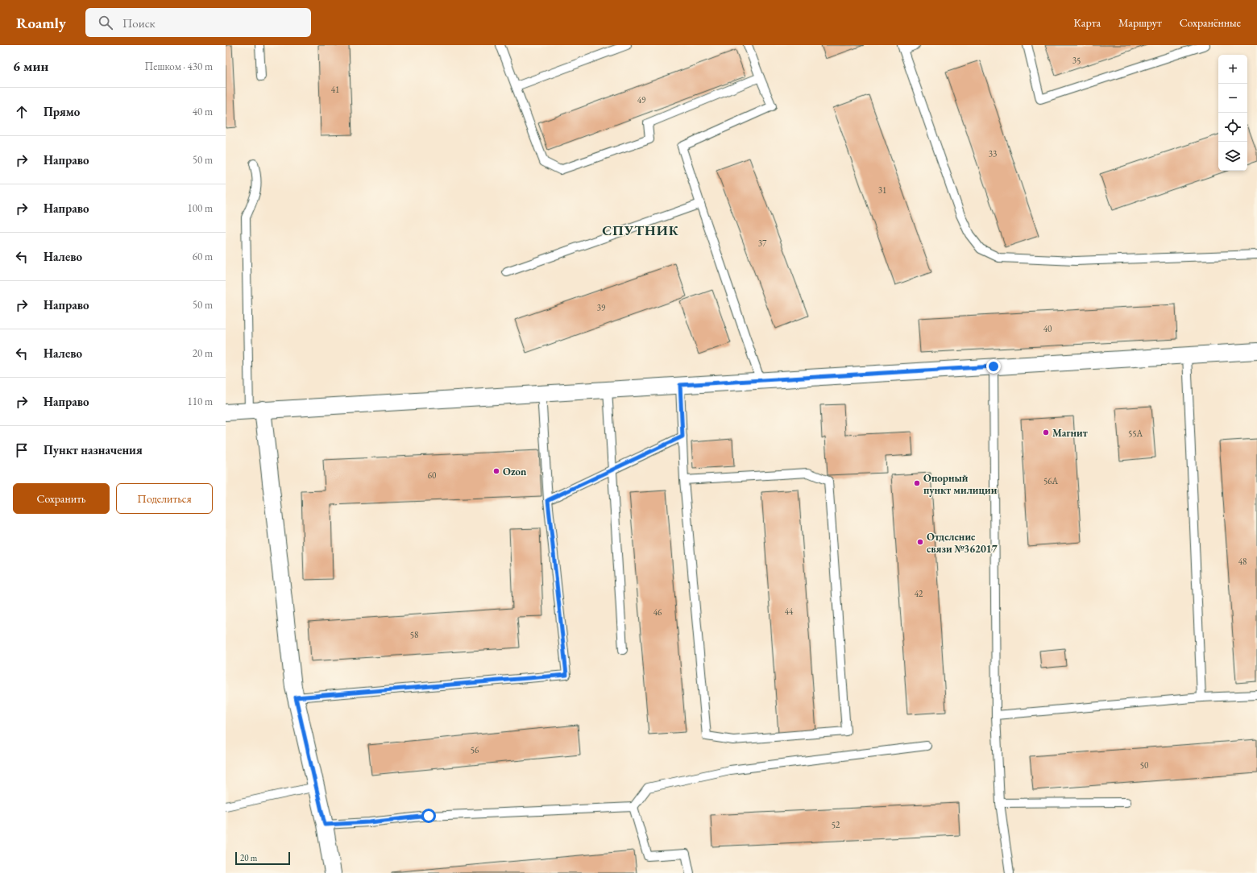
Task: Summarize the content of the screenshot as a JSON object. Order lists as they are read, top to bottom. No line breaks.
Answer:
{"districts":["СПУТНИК"],"places":["Магнит","Ozon","Опорный пункт милиции","Отделение связи №362017"],"house_numbers":["35","41","49","33","31","37","39","40","55А","60","56А","48","42","44","46","58","56","50","52"],"scale_bar":"20 m","page":{"header":"Roamly","search":"Поиск","nav":["Карта","Маршрут","Сохранённые"],"heading":["6 мин","Пешком · 430 m"],"map_buttons":["+","−"],"list":[["Прямо","40 m"],["Направо","50 m"],["Направо","100 m"],["Налево","60 m"],["Направо","50 m"],["Налево","20 m"],["Направо","110 m"],"Пункт назначения"],"buttons":["Сохранить","Поделиться"],"scale":"20 m"}}
